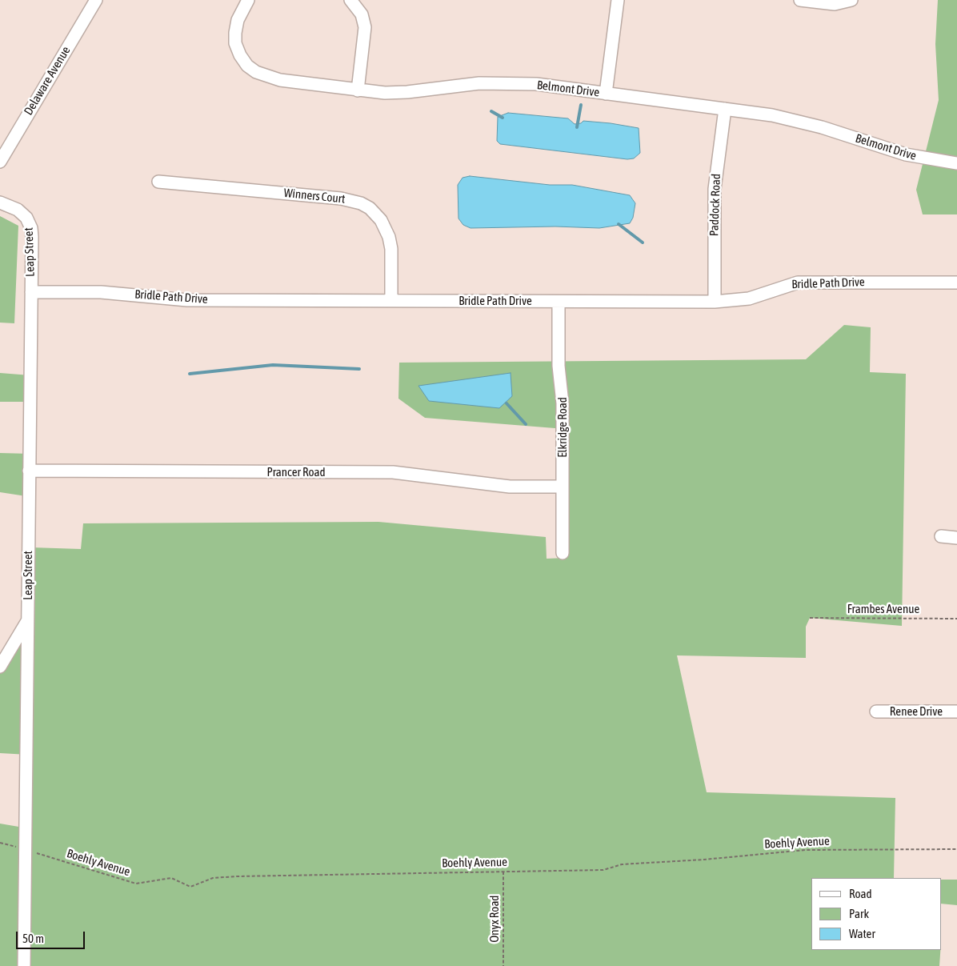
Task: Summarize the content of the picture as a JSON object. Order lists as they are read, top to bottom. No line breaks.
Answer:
{"streets":{"street":["Delaware Avenue","Belmont Drive","Winners Court","Paddock Road","Leap Street","Bridle Path Drive","Elkridge Road","Prancer Road","Renee Drive"],"path":["Frambes Avenue","Boehly Avenue","Onyx Road"]},"crossings":[["Belmont Drive","Paddock Road"],["Winners Court","Bridle Path Drive"],["Paddock Road","Bridle Path Drive"],["Leap Street","Bridle Path Drive"],["Leap Street","Prancer Road"],["Leap Street","Boehly Avenue"],["Bridle Path Drive","Elkridge Road"],["Elkridge Road","Prancer Road"],["Boehly Avenue","Onyx Road"]],"legend":["Road","Park","Water"],"scale_bar":"50 m"}
